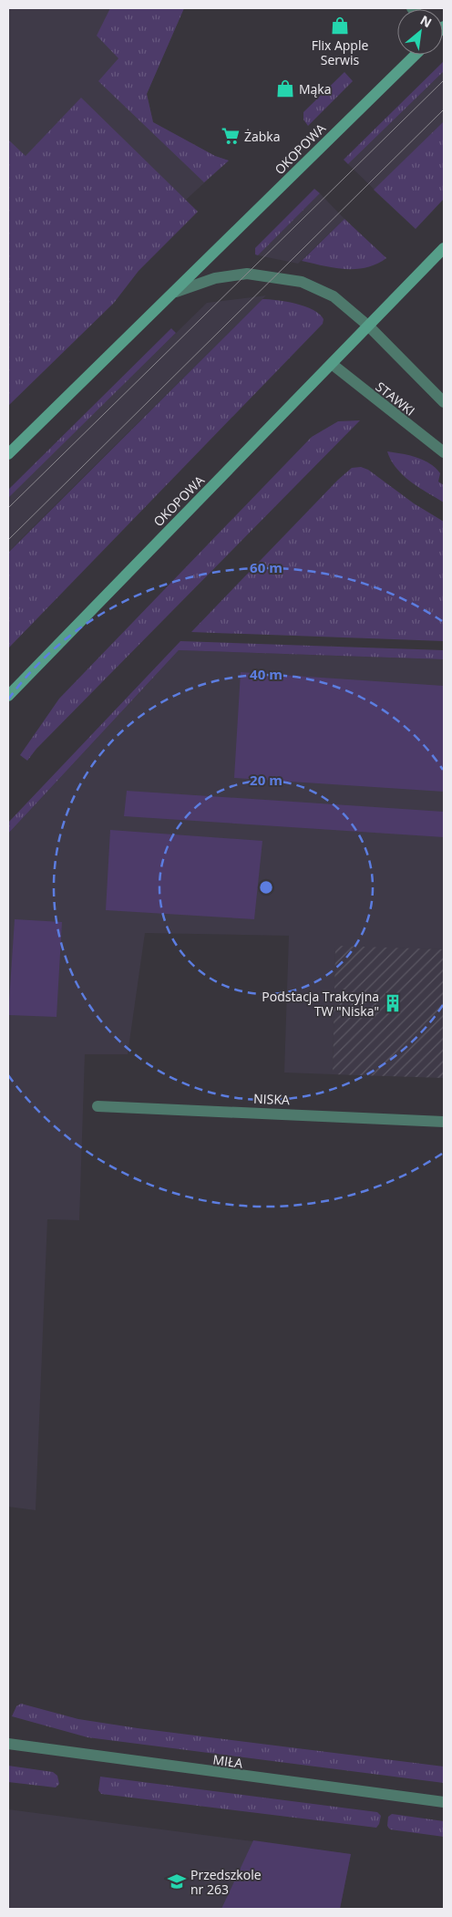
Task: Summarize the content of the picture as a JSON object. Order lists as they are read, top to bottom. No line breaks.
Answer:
{"streets":{"main road":["OKOPOWA"],"street":["STAWKI","NISKA","MIŁA"]},"crossings":[["OKOPOWA","STAWKI"]],"places":{"shop":["Flix Apple Serwis","Mąka"],"supermarket":["Żabka"],"building":["Podstacja Trakcyjna TW \"Niska\""],"school or university":["Przedszkole nr 263"]},"north":"top right","rings":["60 m","40 m","20 m"]}
